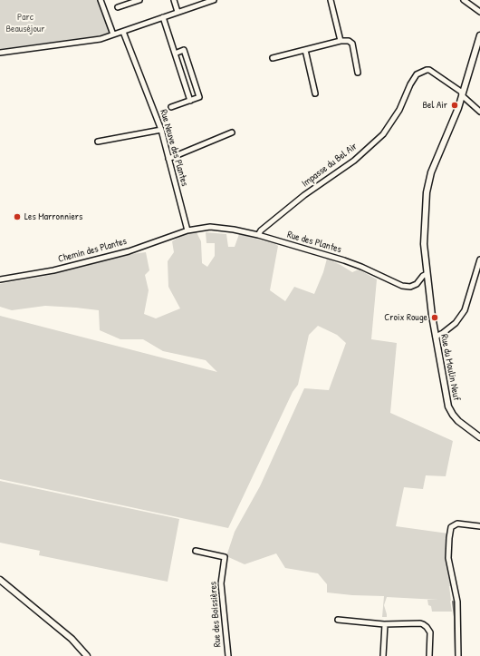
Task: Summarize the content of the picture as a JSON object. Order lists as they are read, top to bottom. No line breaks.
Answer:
{"streets":{"street":["Rue Neuve des Plantes","Impasse du Bel Air","Rue des Plantes","Chemin des Plantes","Rue du Moulin Neuf","Rue des Boissières"]},"crossings":[["Rue Neuve des Plantes","Rue des Plantes"],["Rue Neuve des Plantes","Chemin des Plantes"],["Impasse du Bel Air","Rue des Plantes"],["Impasse du Bel Air","Rue du Moulin Neuf"],["Rue des Plantes","Chemin des Plantes"],["Rue des Plantes","Rue du Moulin Neuf"]],"parks":["Parc Beauséjour"],"places":["Bel Air","Les Marronniers","Croix Rouge"]}
